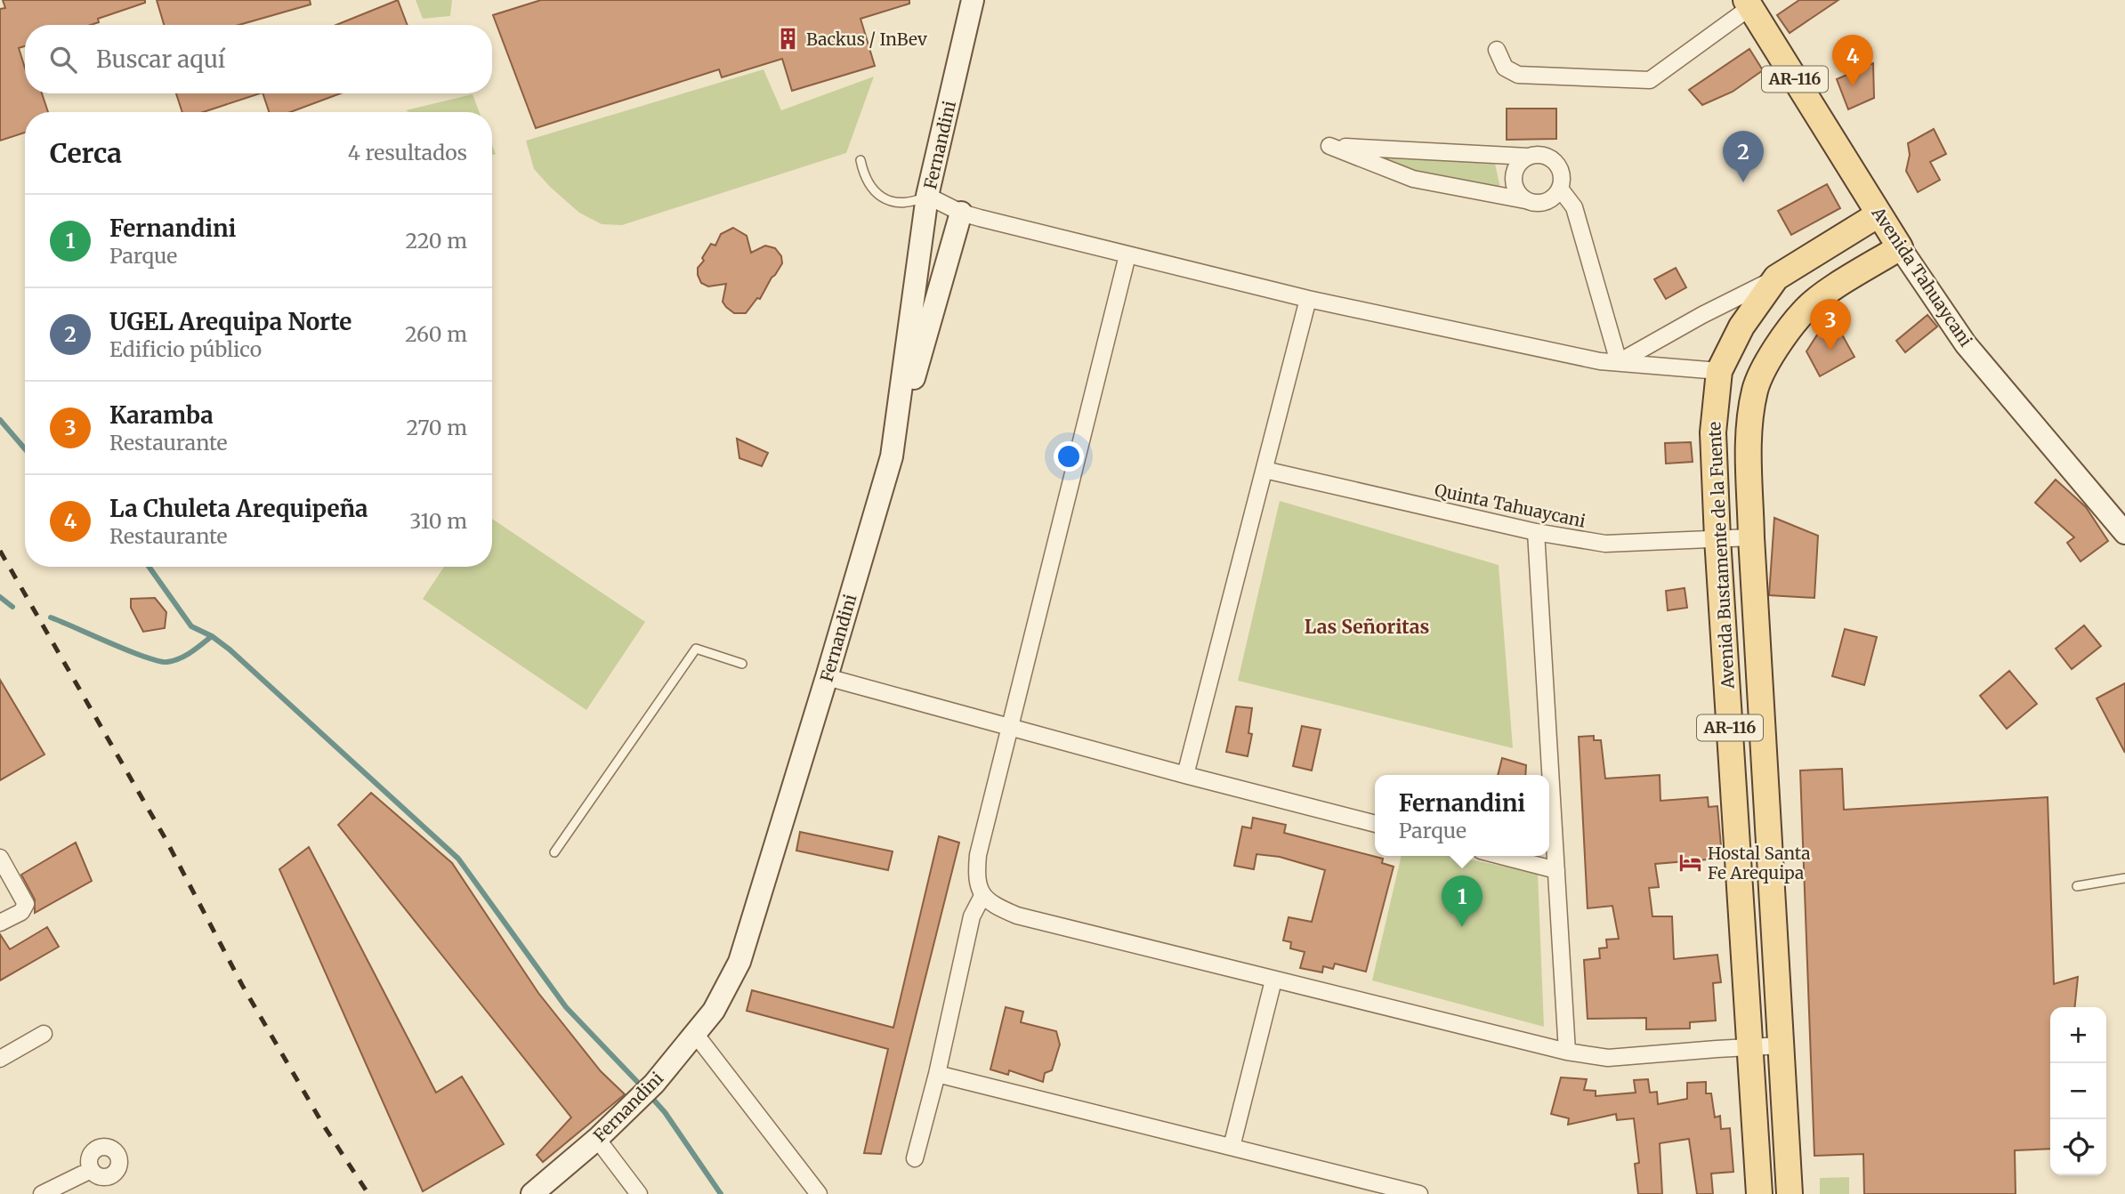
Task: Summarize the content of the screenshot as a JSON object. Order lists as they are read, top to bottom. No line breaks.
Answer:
{"streets":{"main road":["AR-116","Avenida Tahuaycani","Avenida Bustamente de la Fuente"],"street":["Fernandini","Quinta Tahuaycani"]},"crossings":[["Avenida Tahuaycani","Avenida Bustamente de la Fuente"],["Quinta Tahuaycani","Avenida Bustamente de la Fuente"]],"districts":["Las Señoritas"],"places":{"building":["Backus / InBev"],"hotel":["Hostal Santa Fe Arequipa"]},"page":{"search":"Buscar aquí","pins":["4","2","3","1"],"heading":["Cerca","4 resultados"],"list":[{"mark":"1","name":"Fernandini","note":"Parque","value":"220 m"},{"mark":"2","name":"UGEL Arequipa Norte","note":"Edificio público","value":"260 m"},{"mark":"3","name":"Karamba","note":"Restaurante","value":"270 m"},{"mark":"4","name":"La Chuleta Arequipeña","note":"Restaurante","value":"310 m"}],"popup":["Fernandini","Parque"],"map_buttons":["+","−"]}}
